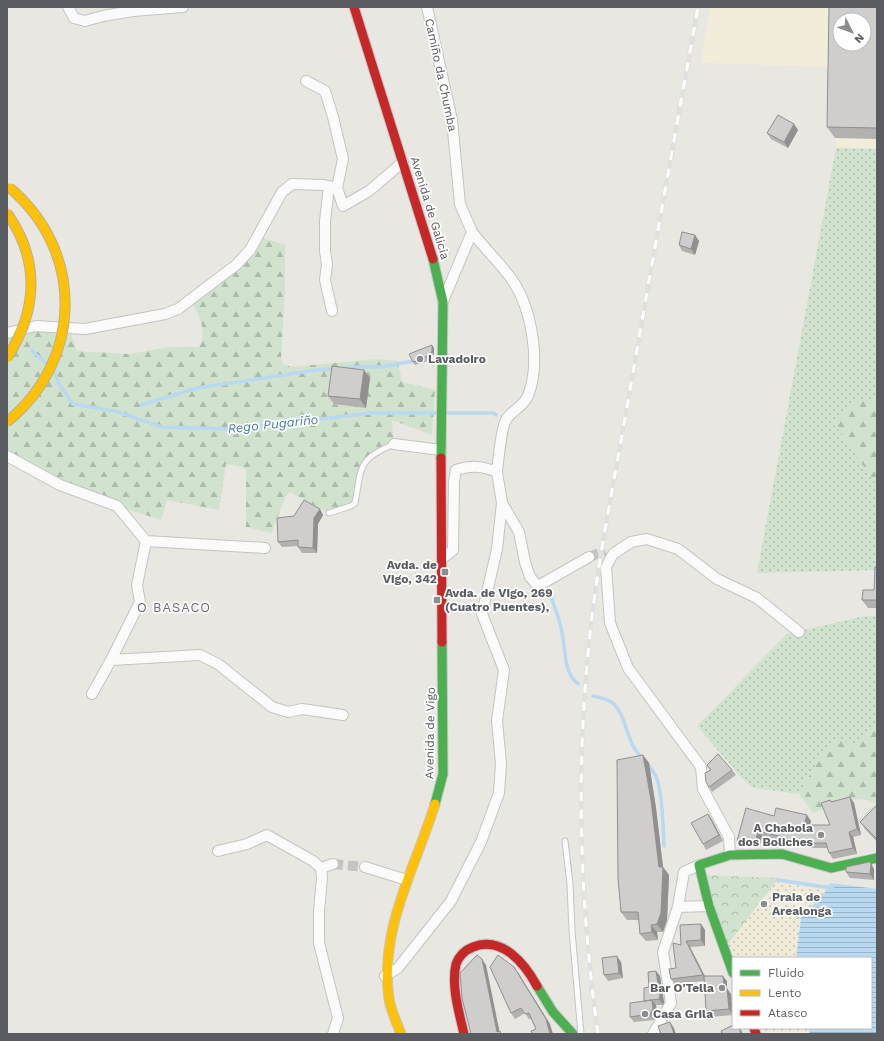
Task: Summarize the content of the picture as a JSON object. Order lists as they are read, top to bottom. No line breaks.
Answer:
{"streets":{"main road":["Avenida de Galicia","Avenida de Vigo"],"street":["Camiño da Chumba"]},"crossings":[["Avenida de Galicia","Avenida de Vigo"]],"districts":["O BASACO"],"water":["Rego Pugariño"],"places":{"other":["Lavadoiro","A Chabola dos Boliches","Praia de Arealonga","Bar O'Tella","Casa Grila"],"transit":["Avda. de Vigo, 342","Avda. de Vigo, 269 (Cuatro Puentes),"]},"legend":["Fluido","Lento","Atasco"],"north":"bottom right"}
